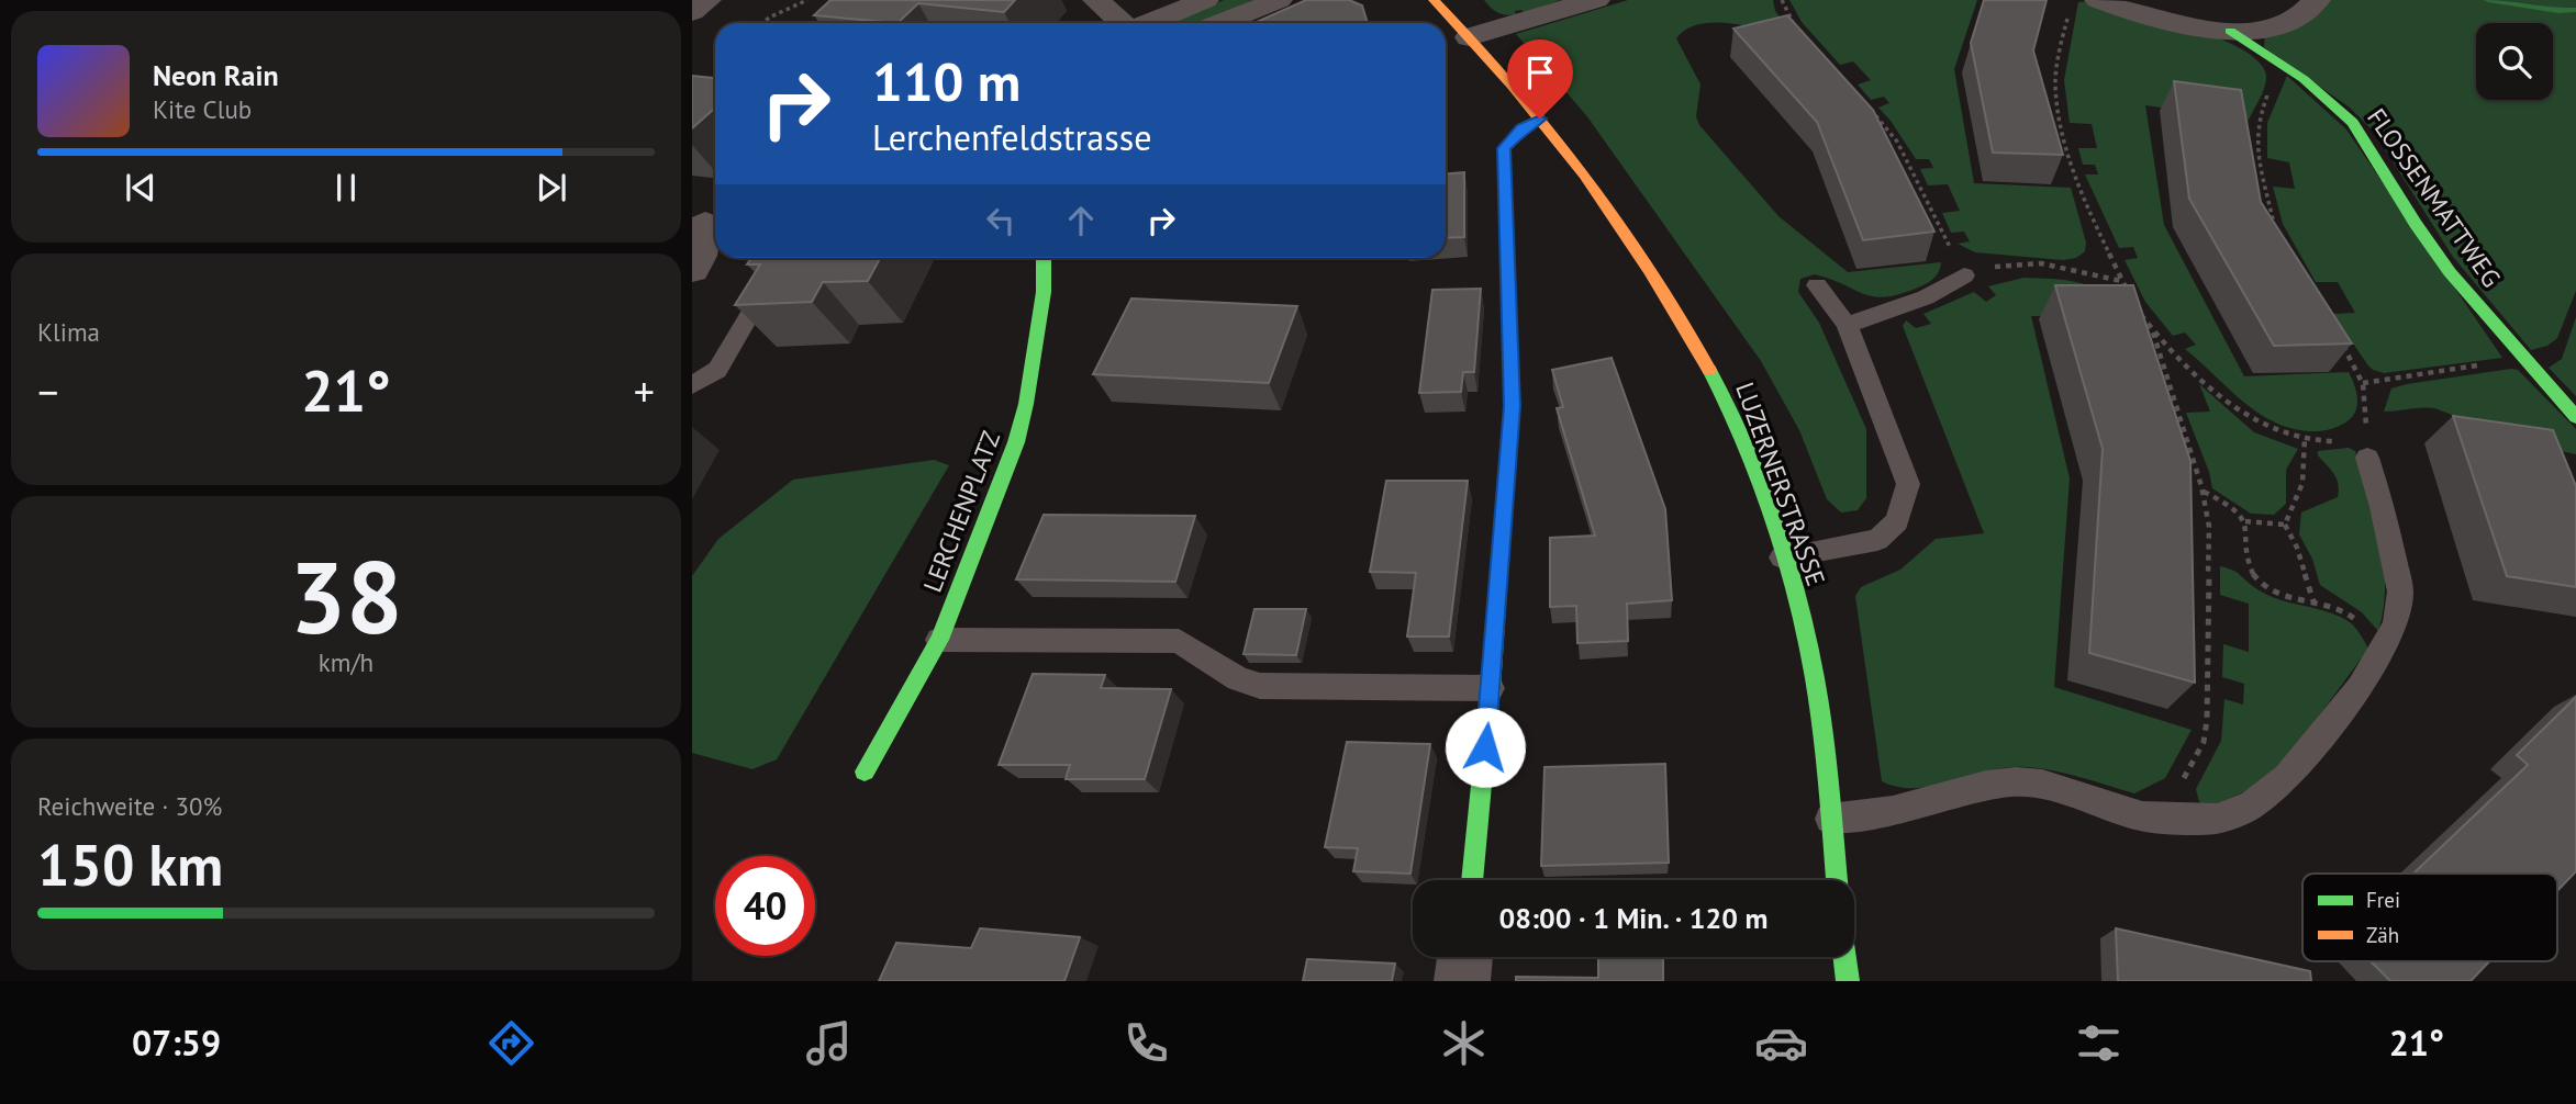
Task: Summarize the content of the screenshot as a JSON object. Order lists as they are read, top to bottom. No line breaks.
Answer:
{"streets":{"street":["FLOSSENMATTWEG","LUZERNERSTRASSE","LERCHENPLATZ"]},"legend":["Frei","Zäh"],"page":{"turn":["110 m","Lerchenfeldstrasse"],"song":["Neon Rain","Kite Club"],"tile":["Klima",["38","km/h"],["Reichweite · 30%","150 km"]],"heat":["−","21°","+"],"limit":"40","trip":"08:00 · 1 Min. · 120 m","tabs":["07:59","21°"]}}
